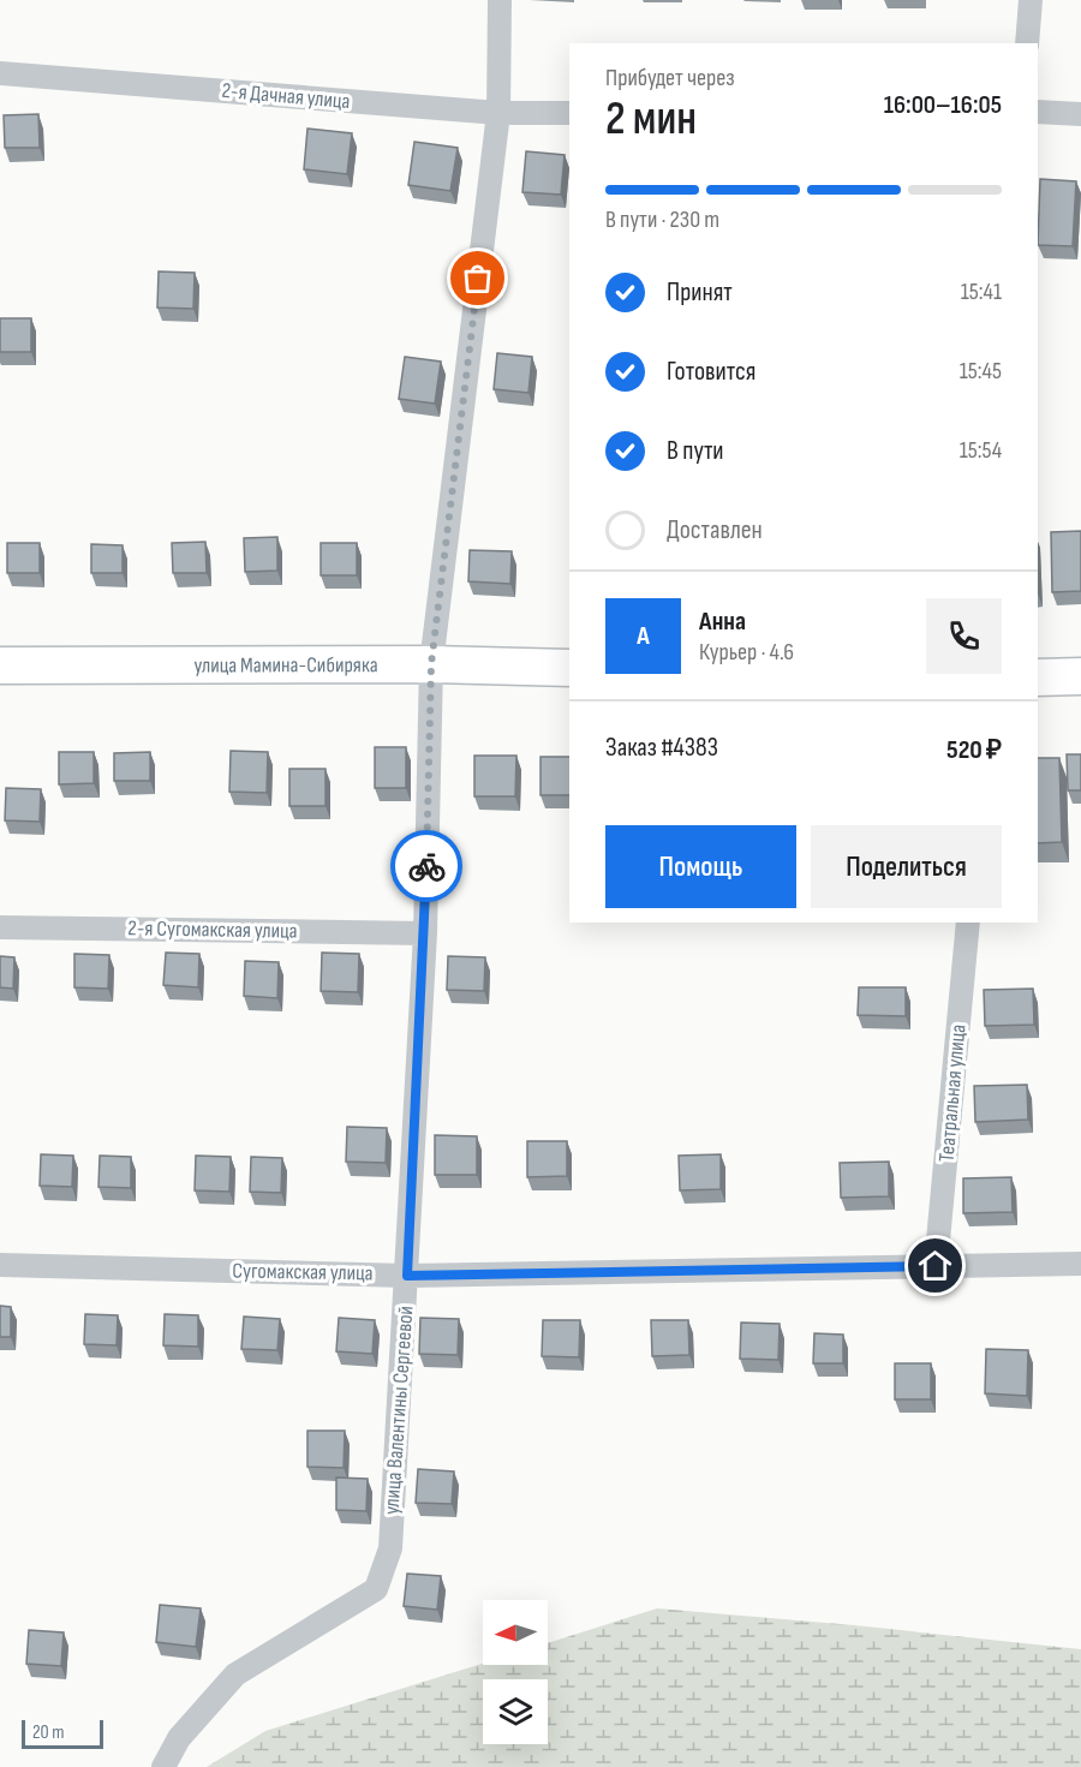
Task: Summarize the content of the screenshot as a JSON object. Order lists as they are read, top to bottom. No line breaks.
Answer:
{"streets":{"main road":["улица Мамина-Сибиряка"],"street":["2-я Дачная улица","2-я Сугомакская улица","Театральная улица","Сугомакская улица","улица Валентины Сергеевой"]},"crossings":[["2-я Дачная улица","улица Валентины Сергеевой"],["улица Мамина-Сибиряка","улица Валентины Сергеевой"],["2-я Сугомакская улица","улица Валентины Сергеевой"],["Театральная улица","Сугомакская улица"],["Сугомакская улица","улица Валентины Сергеевой"]],"scale_bar":"20 m","north":"left","page":{"heading":["2 мин","Прибудет через","16:00–16:05"],"panel":["Анна","Курьер · 4.6","Заказ #4383","520 ₽"],"bar":"В пути · 230 m","list":[["Принят","15:41"],["Готовится","15:45"],["В пути","15:54"],"Доставлен"],"round":"А","buttons":["Помощь","Поделиться"],"scale":"20 m"}}
